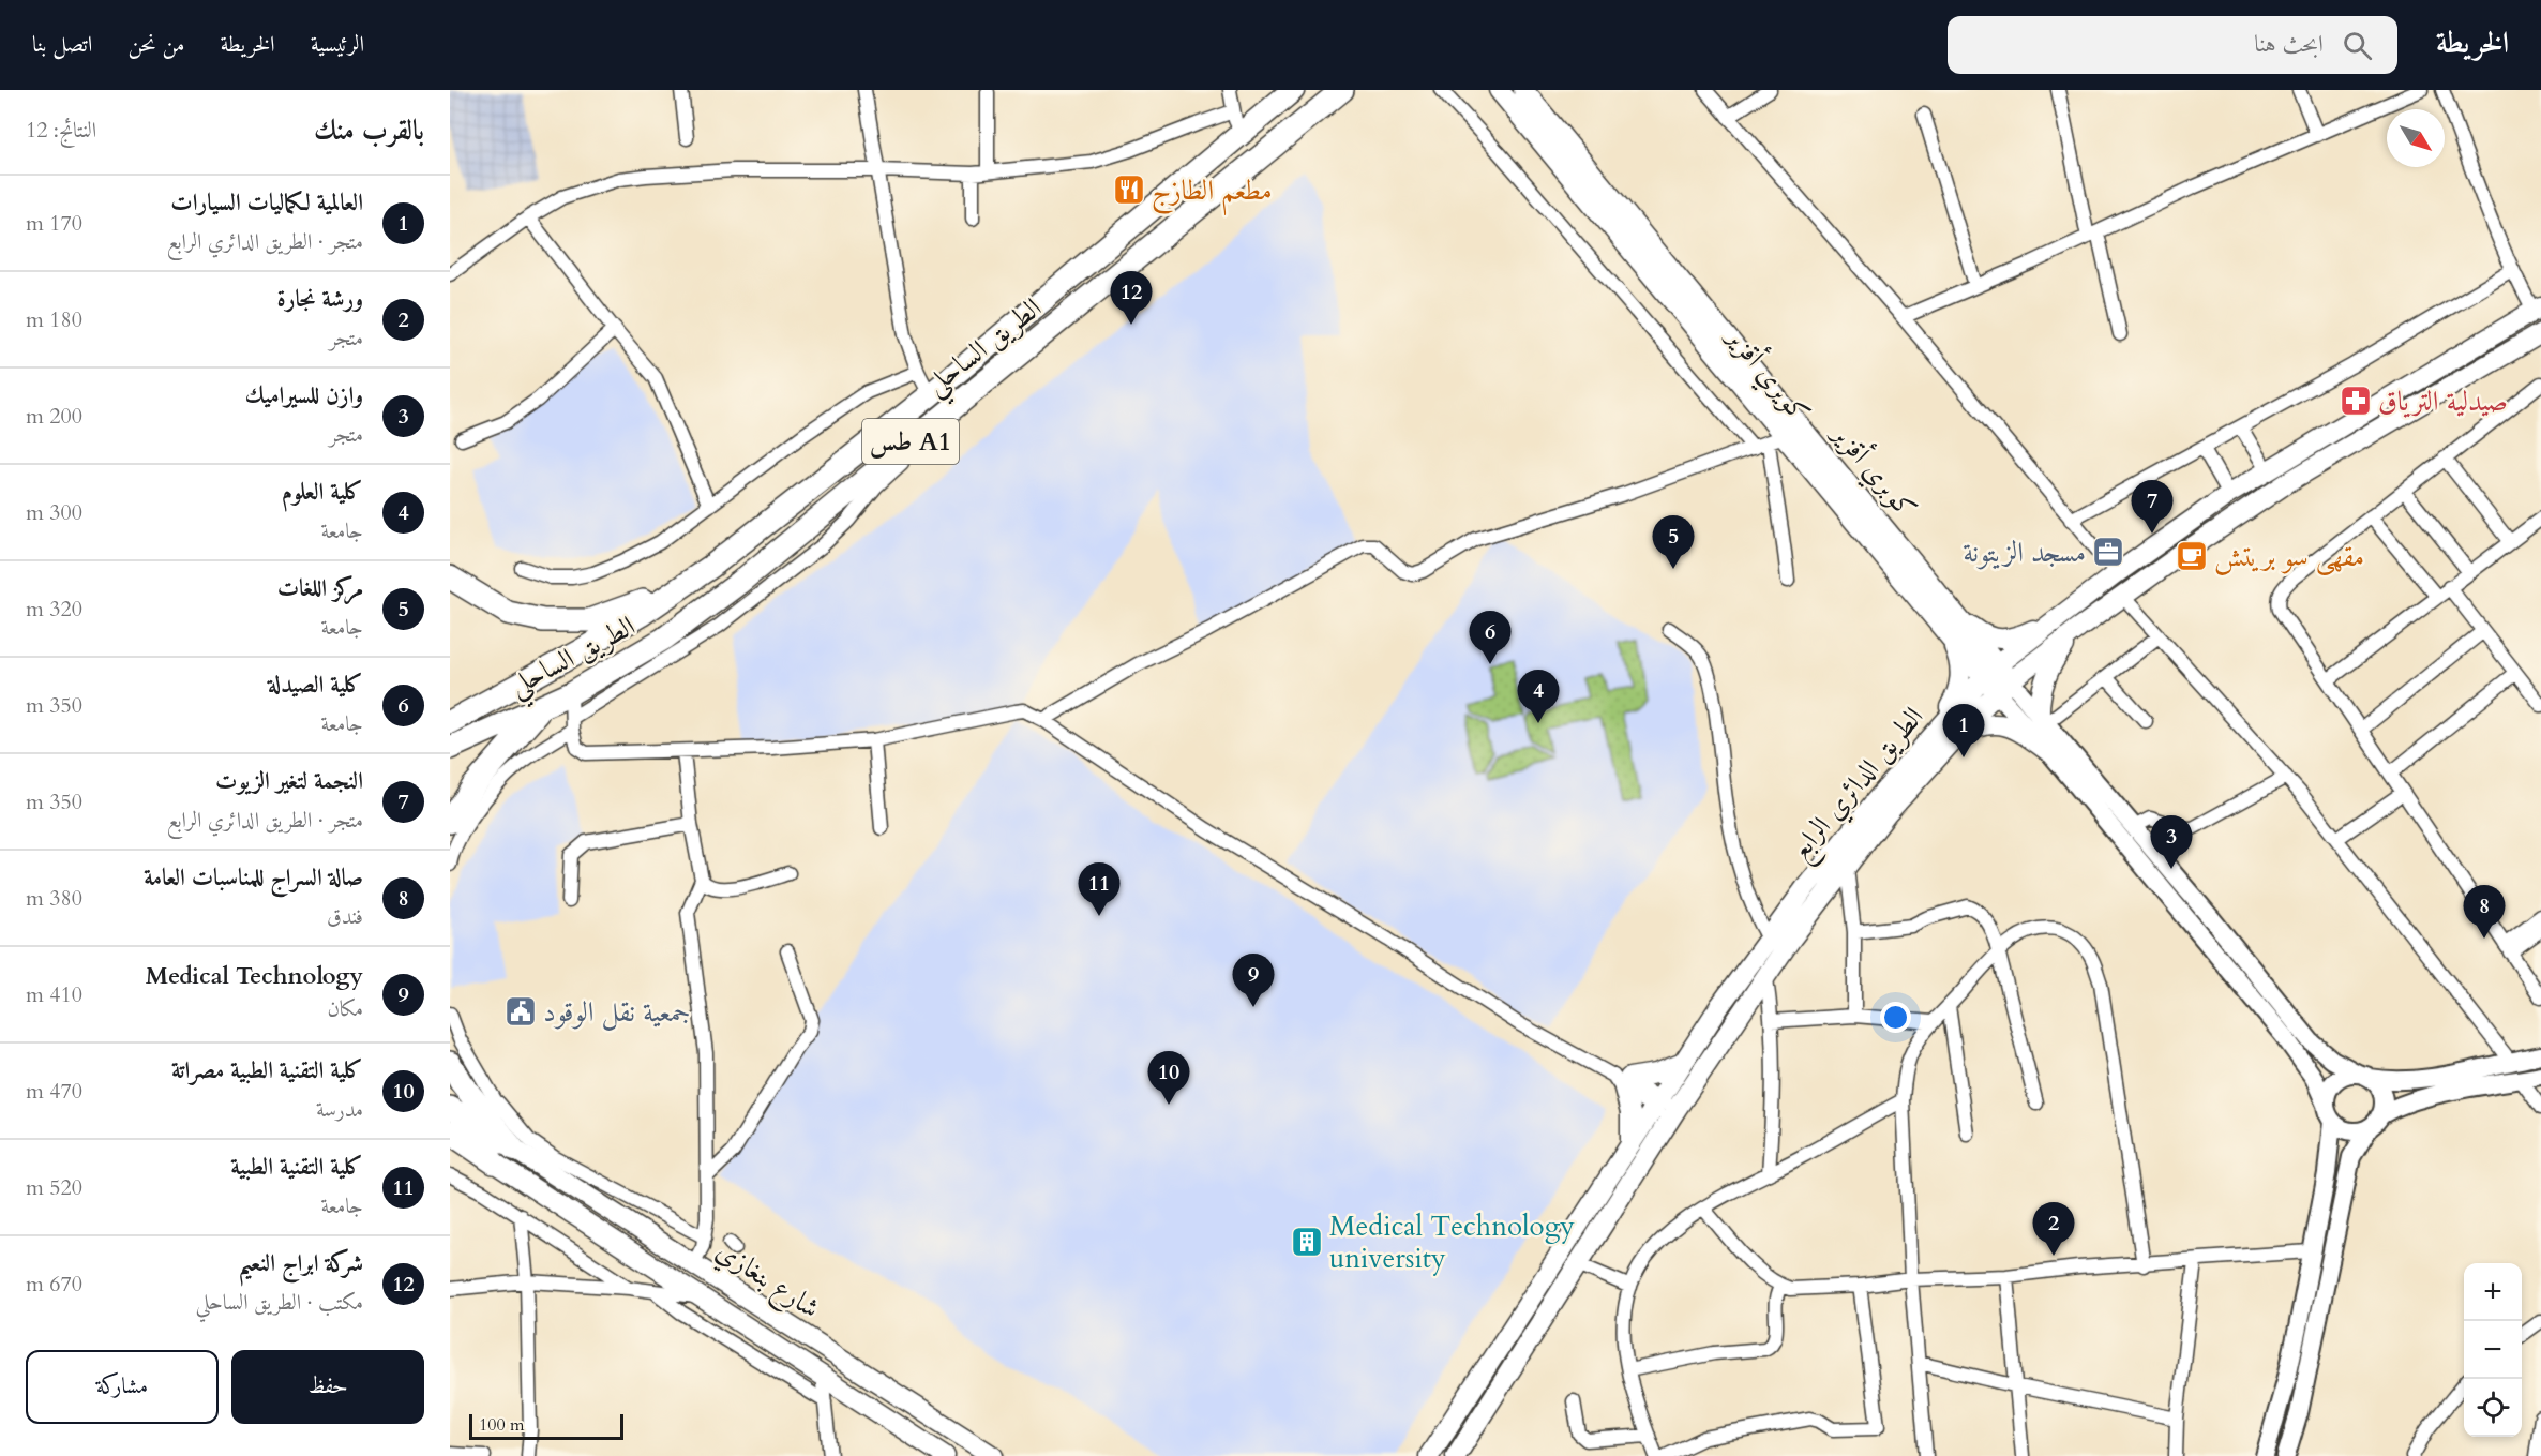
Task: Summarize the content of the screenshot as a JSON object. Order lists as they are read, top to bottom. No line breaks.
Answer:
{"streets":{"highway":["الطريق الساحلي","طس A1"],"main road":["كويري أقزير","كوبري أقزير","الطريق الدائري الرابع","شارع بنغازي"]},"crossings":[["كويري أقزير","كوبري أقزير"],["كويري أقزير","الطريق الدائري الرابع"],["كوبري أقزير","الطريق الدائري الرابع"]],"places":{"restaurant":["مطعم الطازج"],"pharmacy":["صيدلية الترياق"],"office":["مسجد الزيتونة"],"cafe":["مقهى سو بريتش"],"public building":["جمعية نقل الوقود"],"building":["Medical Technology university"]},"scale_bar":"100 m","north":"bottom right","page":{"header":"الخريطة","search":"ابحث هنا","nav":["الرئيسية","الخريطة","من نحن","اتصل بنا"],"heading":["بالقرب منك","النتائج: 12"],"list":[{"mark":"1","name":"العالمية لكماليات السيارات","note":"متجر · الطريق الدائري الرابع","value":"170 m"},{"mark":"2","name":"ورشة نجارة","note":"متجر","value":"180 m"},{"mark":"3","name":"وازن للسيراميك","note":"متجر","value":"200 m"},{"mark":"4","name":"كلية العلوم","note":"جامعة","value":"300 m"},{"mark":"5","name":"مركز اللغات","note":"جامعة","value":"320 m"},{"mark":"6","name":"كلية الصيدلة","note":"جامعة","value":"350 m"},{"mark":"7","name":"النجمة لتغير الزيوت","note":"متجر · الطريق الدائري الرابع","value":"350 m"},{"mark":"8","name":"صالة السراج للمناسبات العامة","note":"فندق","value":"380 m"},{"mark":"9","name":"Medical Technology","note":"مكان","value":"410 m"},{"mark":"10","name":"كلية التقنية الطبية مصراتة","note":"مدرسة","value":"470 m"},{"mark":"11","name":"كلية التقنية الطبية","note":"جامعة","value":"520 m"},{"mark":"12","name":"شركة ابراج النعيم","note":"مكتب · الطريق الساحلي","value":"670 m"}],"pins":["12","7","5","6","4","1","3","11","8","9","10","2"],"map_buttons":["+","−"],"buttons":["حفظ","مشاركة"],"scale":"100 m"}}
